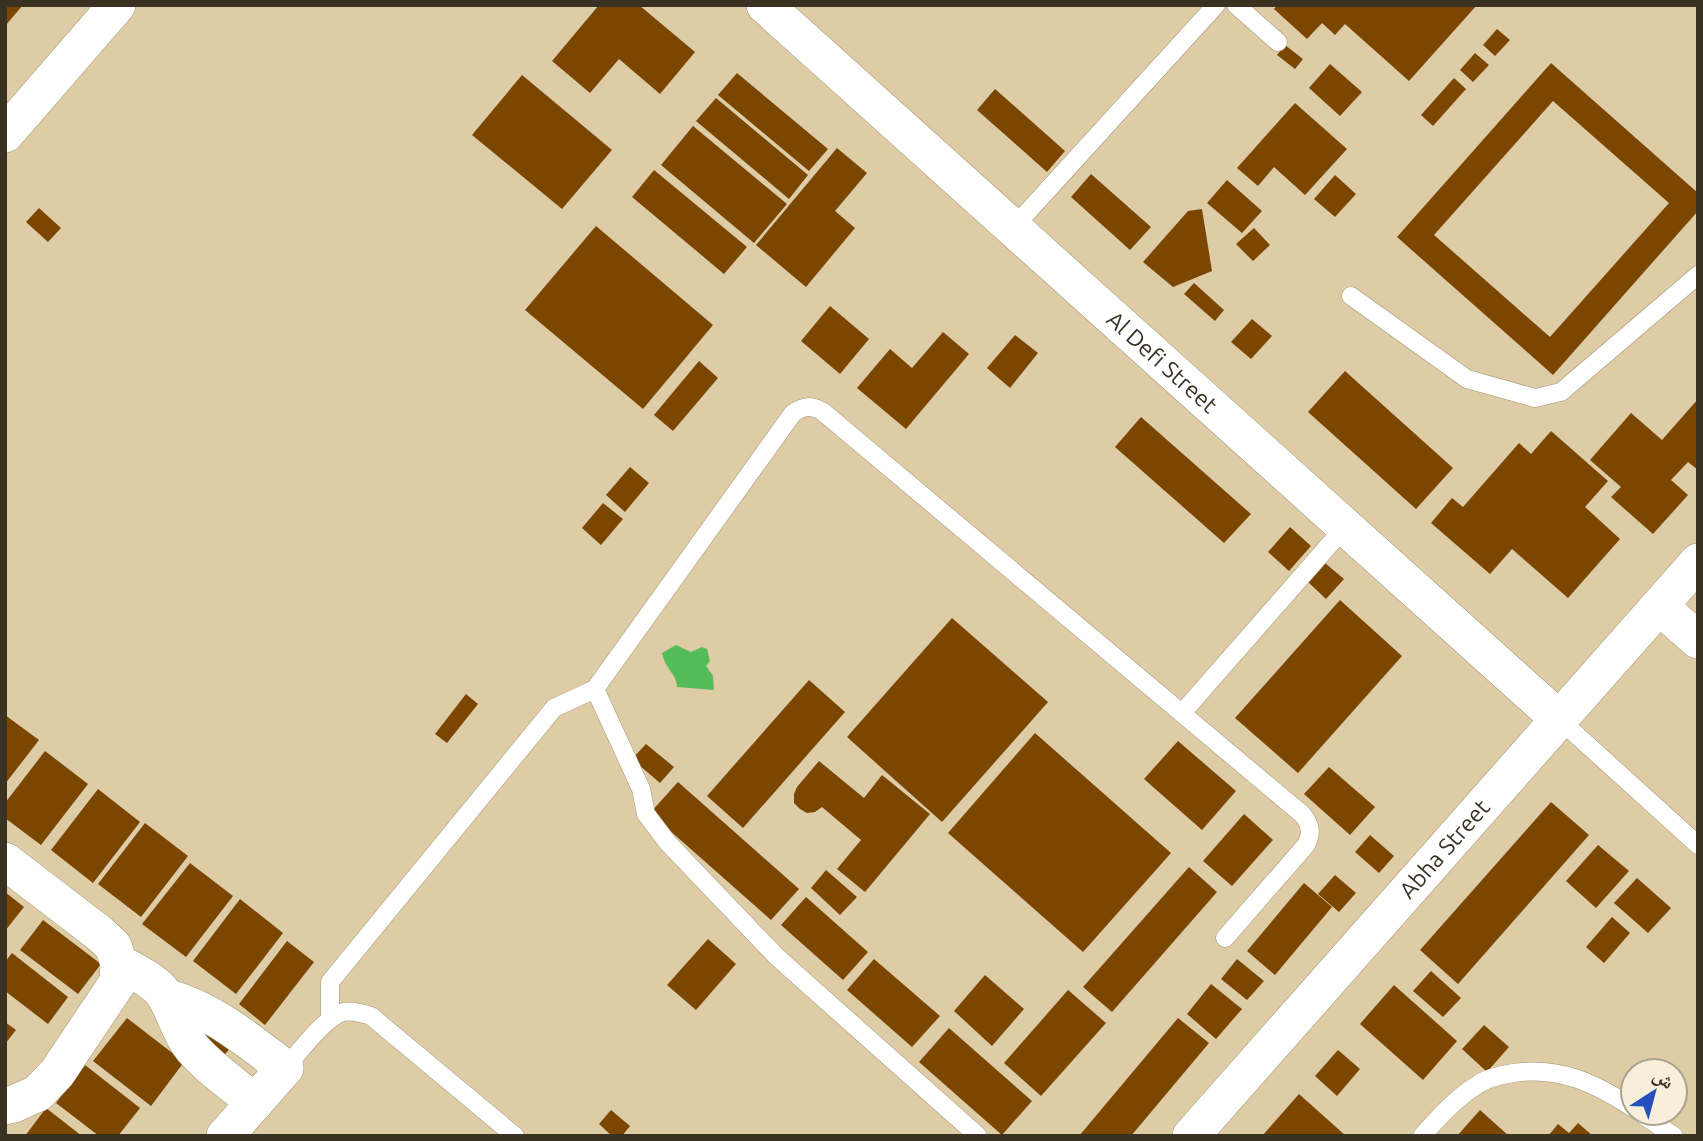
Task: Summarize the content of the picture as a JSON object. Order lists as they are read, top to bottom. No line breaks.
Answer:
{"streets":{"street":["Al Defi Street","Abha Street"]},"crossings":[["Al Defi Street","Abha Street"]],"north":"top right"}
